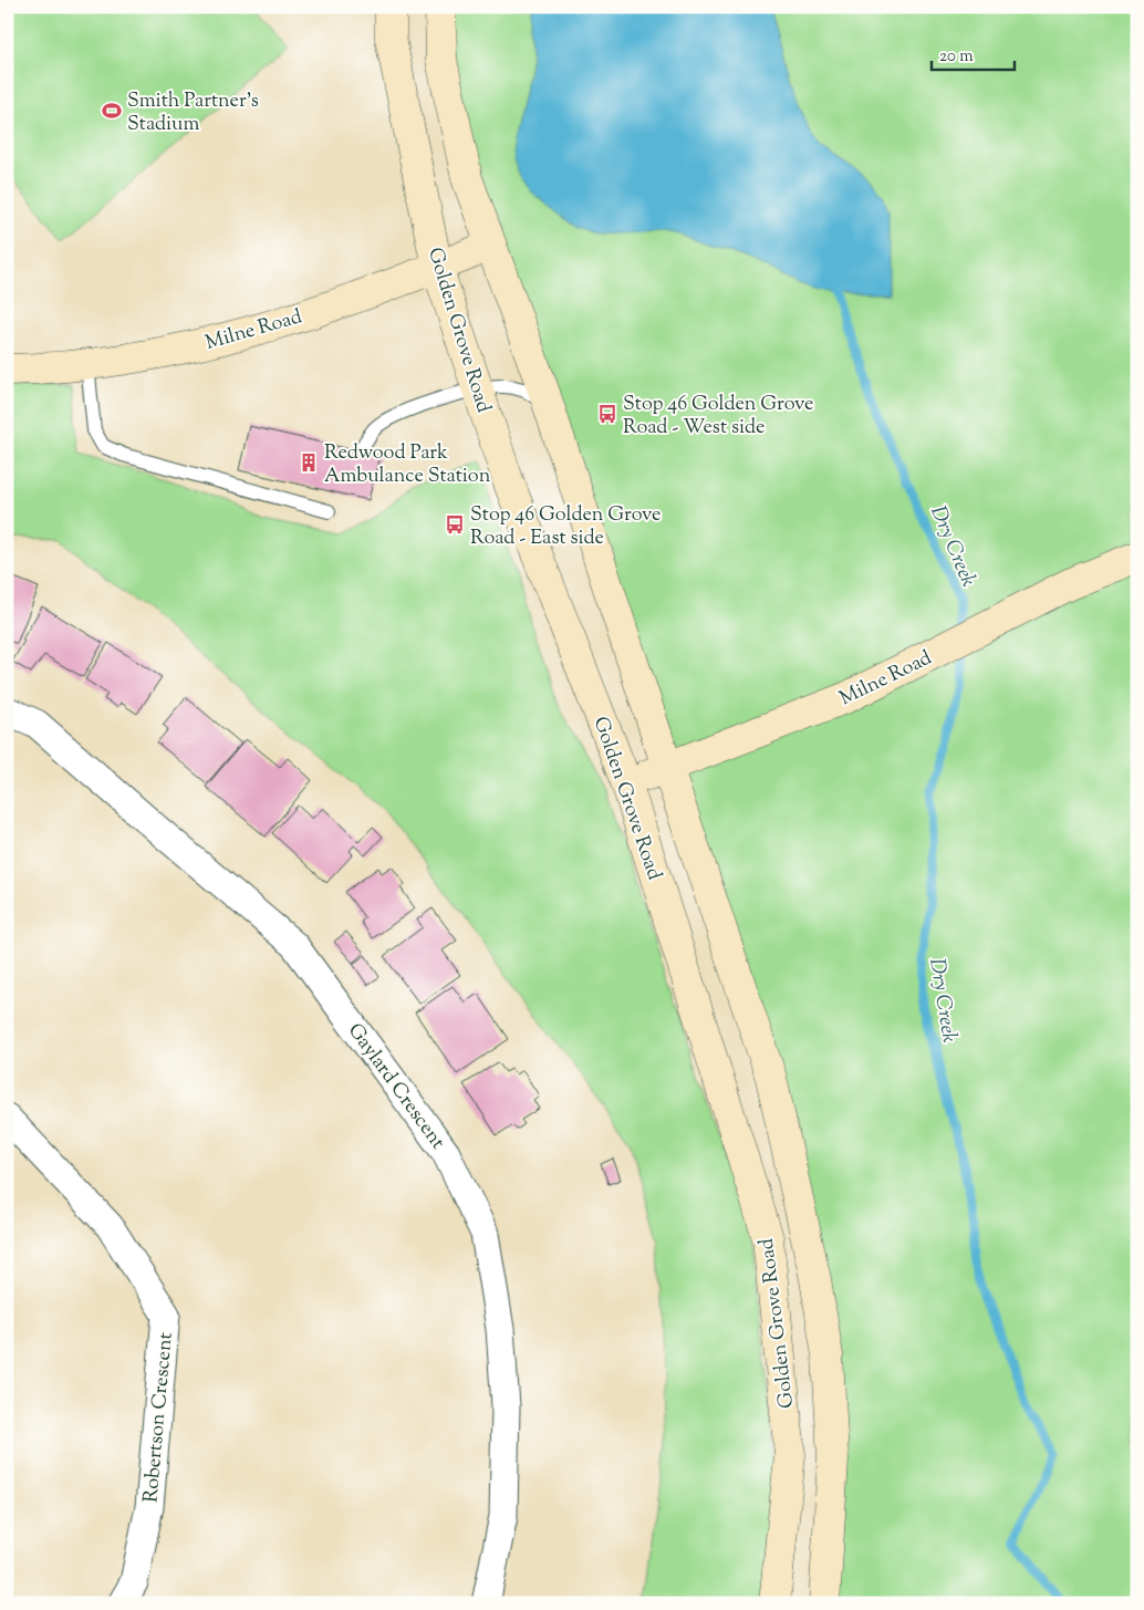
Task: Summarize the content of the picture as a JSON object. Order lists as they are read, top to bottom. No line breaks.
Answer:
{"streets":{"main road":["Milne Road","Golden Grove Road"],"street":["Gaylard Crescent","Robertson Crescent"]},"crossings":[["Milne Road","Golden Grove Road"]],"water":["Dry Creek"],"places":{"sports":["Smith Partner's Stadium"],"bus stop":["Stop 46 Golden Grove Road - West side","Stop 46 Golden Grove Road - East side"],"building":["Redwood Park Ambulance Station"]},"scale_bar":"20 m"}
